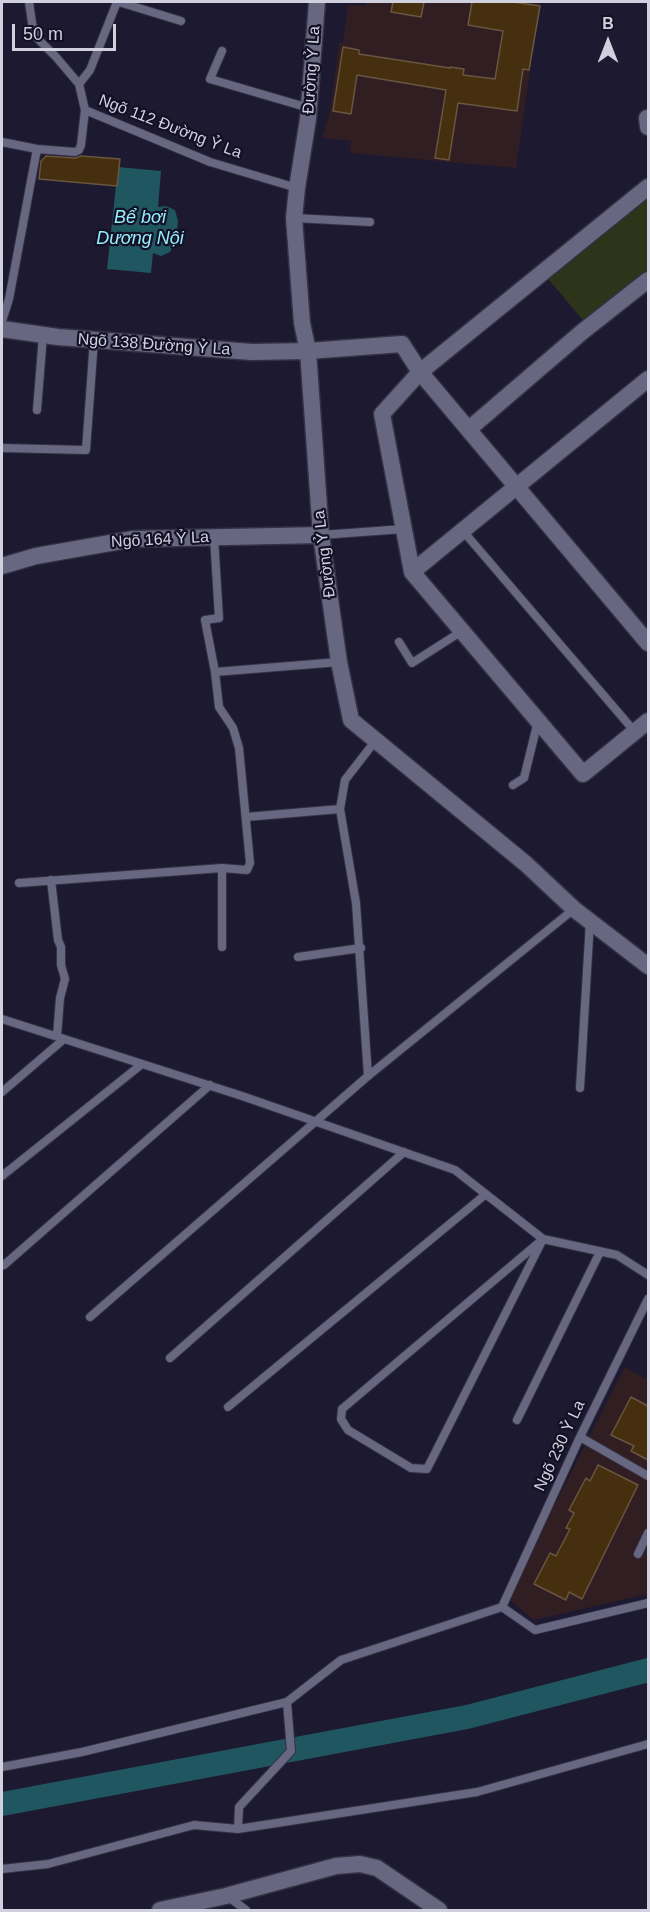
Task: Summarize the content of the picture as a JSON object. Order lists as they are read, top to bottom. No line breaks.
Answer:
{"streets":{"street":["Đường Ỷ La","Ngõ 138 Đường Ỷ La","Ngõ 164 Ỷ La"],"lane":["Ngõ 112 Đường Ỷ La","Ngõ 230 Ỷ La"]},"crossings":[["Đường Ỷ La","Ngõ 112 Đường Ỷ La"],["Đường Ỷ La","Ngõ 138 Đường Ỷ La"],["Đường Ỷ La","Ngõ 164 Ỷ La"]],"water":["Bể bơi Dương Nội"],"scale_bar":"50 m","north":"top"}
